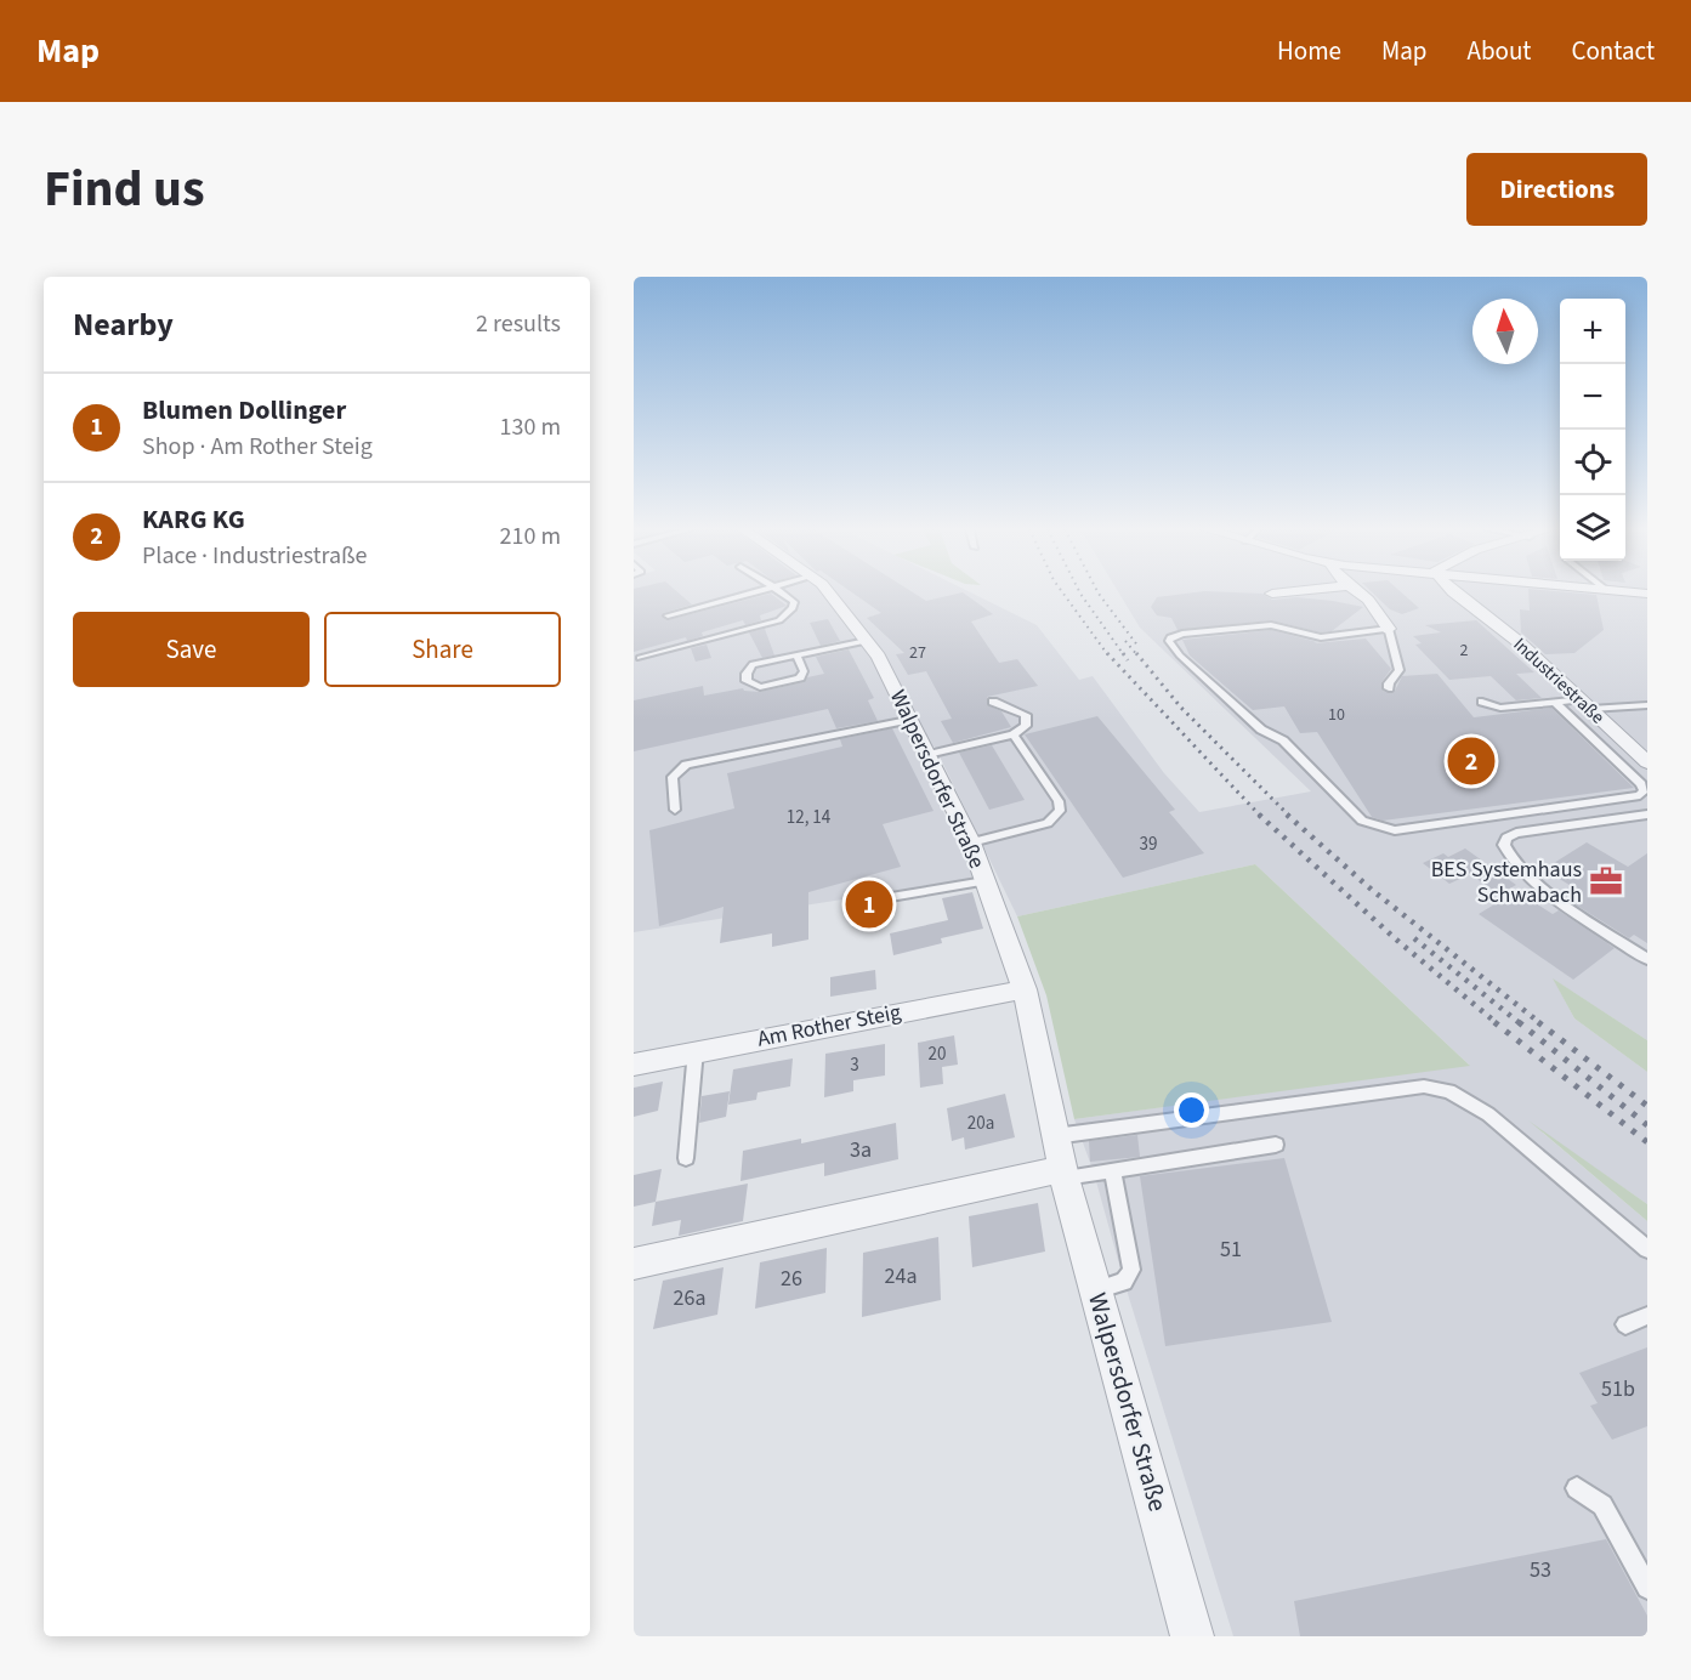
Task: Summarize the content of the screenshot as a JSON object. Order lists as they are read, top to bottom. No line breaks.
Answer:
{"streets":{"street":["Industriestraße","Walpersdorfer Straße","Am Rother Steig"]},"crossings":[["Walpersdorfer Straße","Am Rother Steig"]],"places":{"office":["BES Systemhaus Schwabach"]},"house_numbers":["2","27","10","12, 14","39","20","3","20a","3a","51","24a","26","26a","51b","53"],"north":"top","page":{"header":"Map","nav":["Home","Map","About","Contact"],"title":"Find us","buttons":["Directions",["Save","Share"]],"heading":["Nearby","2 results"],"map_buttons":["+","−"],"list":[{"mark":"1","name":"Blumen Dollinger","note":"Shop · Am Rother Steig","value":"130 m"},{"mark":"2","name":"KARG KG","note":"Place · Industriestraße","value":"210 m"}],"pins":["2","1"]}}
